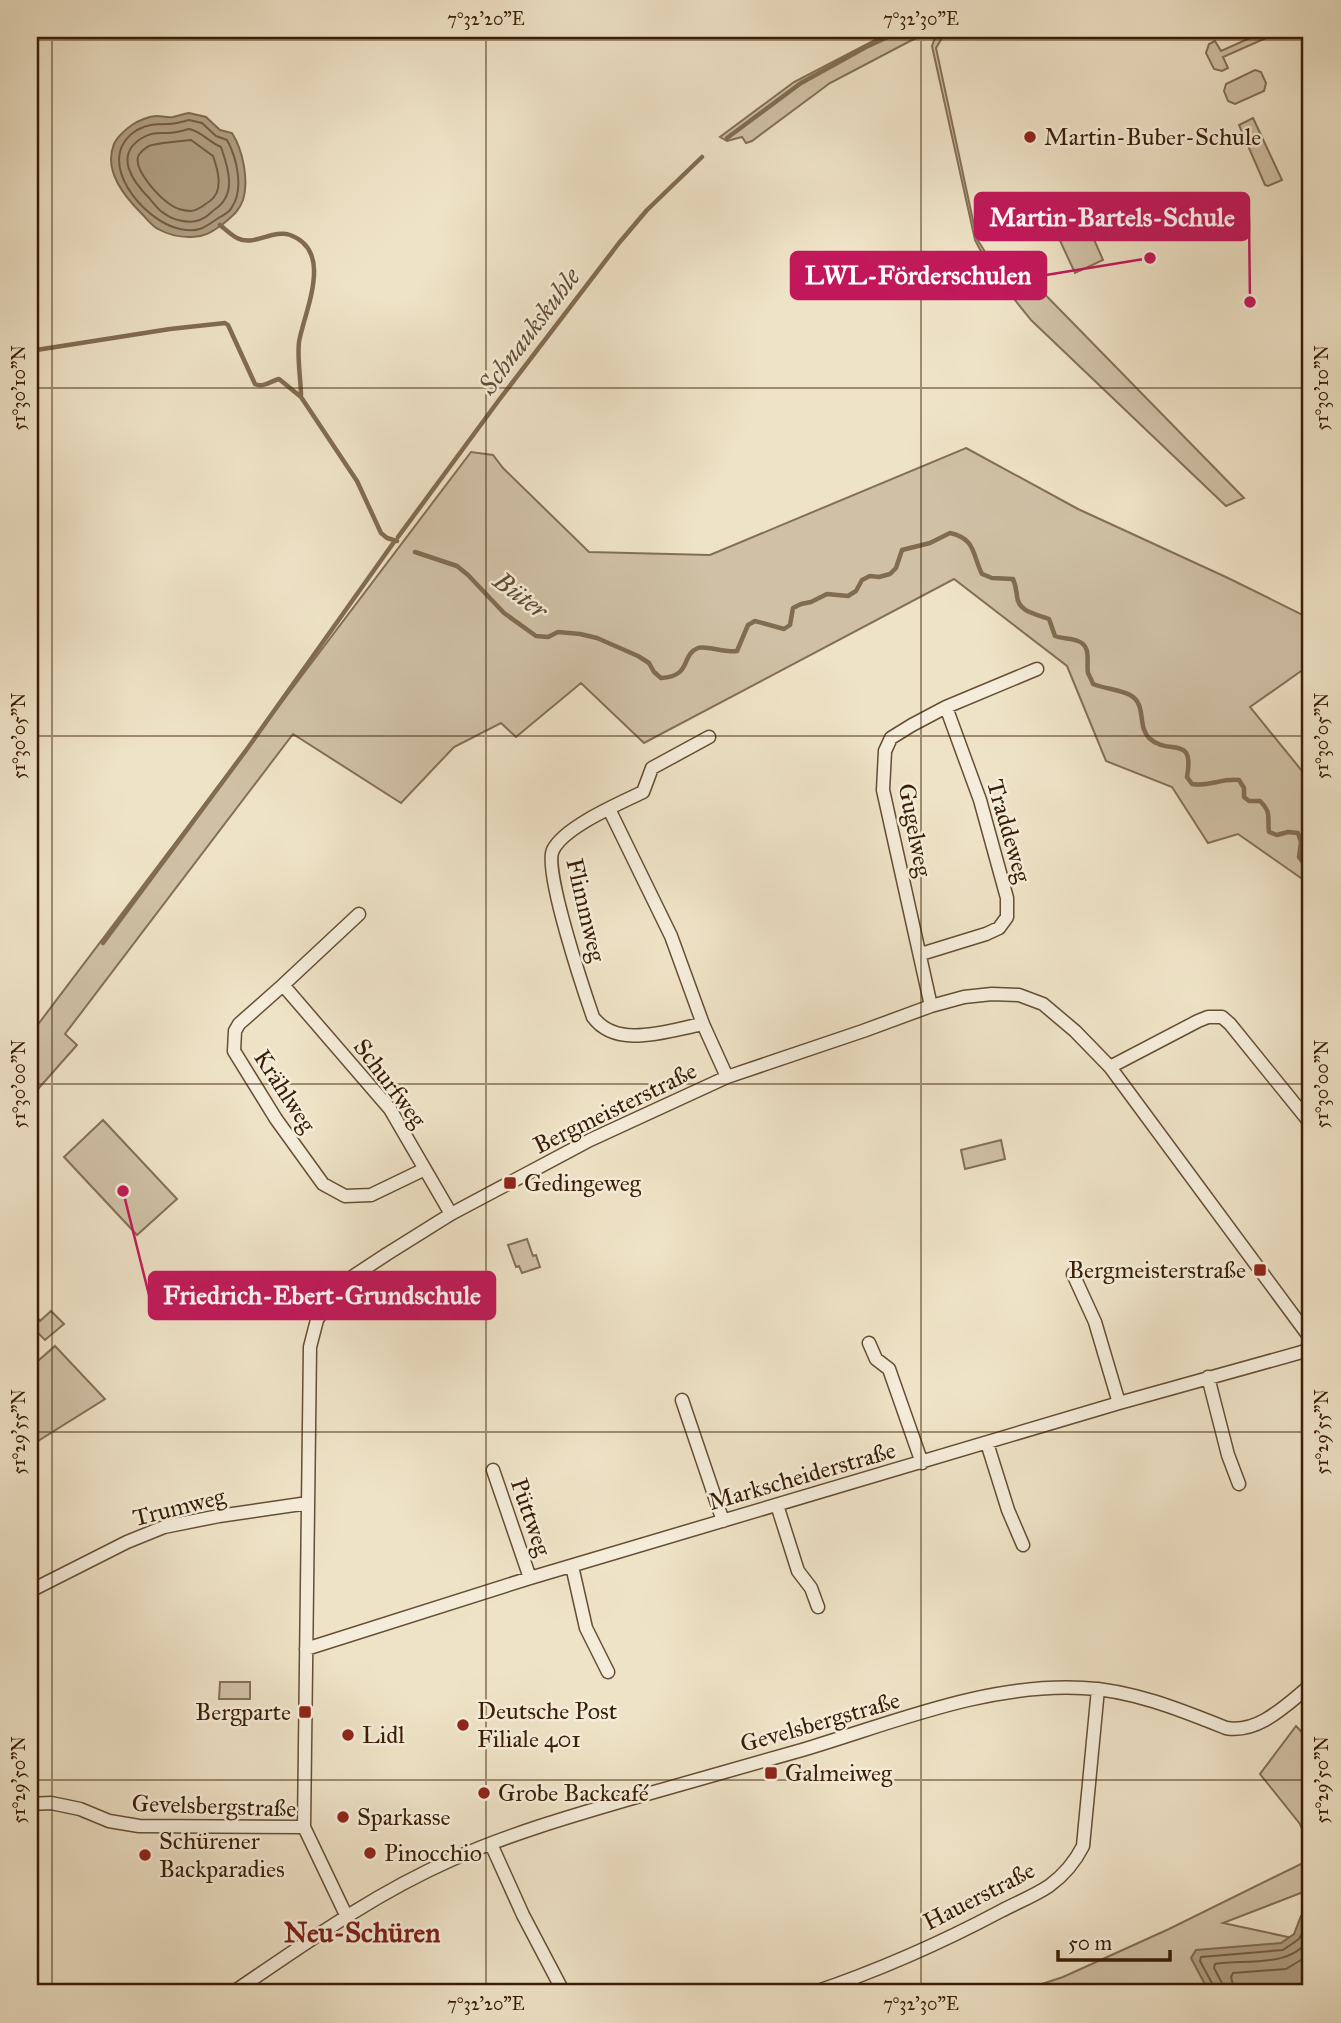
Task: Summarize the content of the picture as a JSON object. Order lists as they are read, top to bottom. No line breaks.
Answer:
{"streets":{"street":["Gugelweg","Traddeweg","Flimmweg","Schurfweg","Krählweg","Bergmeisterstraße","Markscheiderstraße","Trumweg","Püttweg","Gevelsbergstraße","Hauerstraße"]},"crossings":[["Gugelweg","Traddeweg"],["Gugelweg","Bergmeisterstraße"],["Schurfweg","Krählweg"],["Schurfweg","Bergmeisterstraße"],["Bergmeisterstraße","Markscheiderstraße"],["Bergmeisterstraße","Trumweg"],["Bergmeisterstraße","Gevelsbergstraße"],["Markscheiderstraße","Püttweg"],["Gevelsbergstraße","Hauerstraße"]],"districts":["Neu-Schüren"],"water":["Schnaukskuhle","Büter"],"places":{"other":["Martin-Buber-Schule","LWL-Förderschulen","Martin-Bartels-Schule","Friedrich-Ebert-Grundschule","Deutsche Post Filiale 401","Lidl","Grobe Backcafé","Sparkasse","Pinocchio","Schürener Backparadies"],"transit":["Gedingeweg","Bergmeisterstraße","Bergparte","Galmeiweg"]},"scale_bar":"50 m","coordinates":["7°32'20\"E","7°32'30\"E","51°30'10\"N","51°30'05\"N","51°30'00\"N","51°29'55\"N","51°29'50\"N"]}
